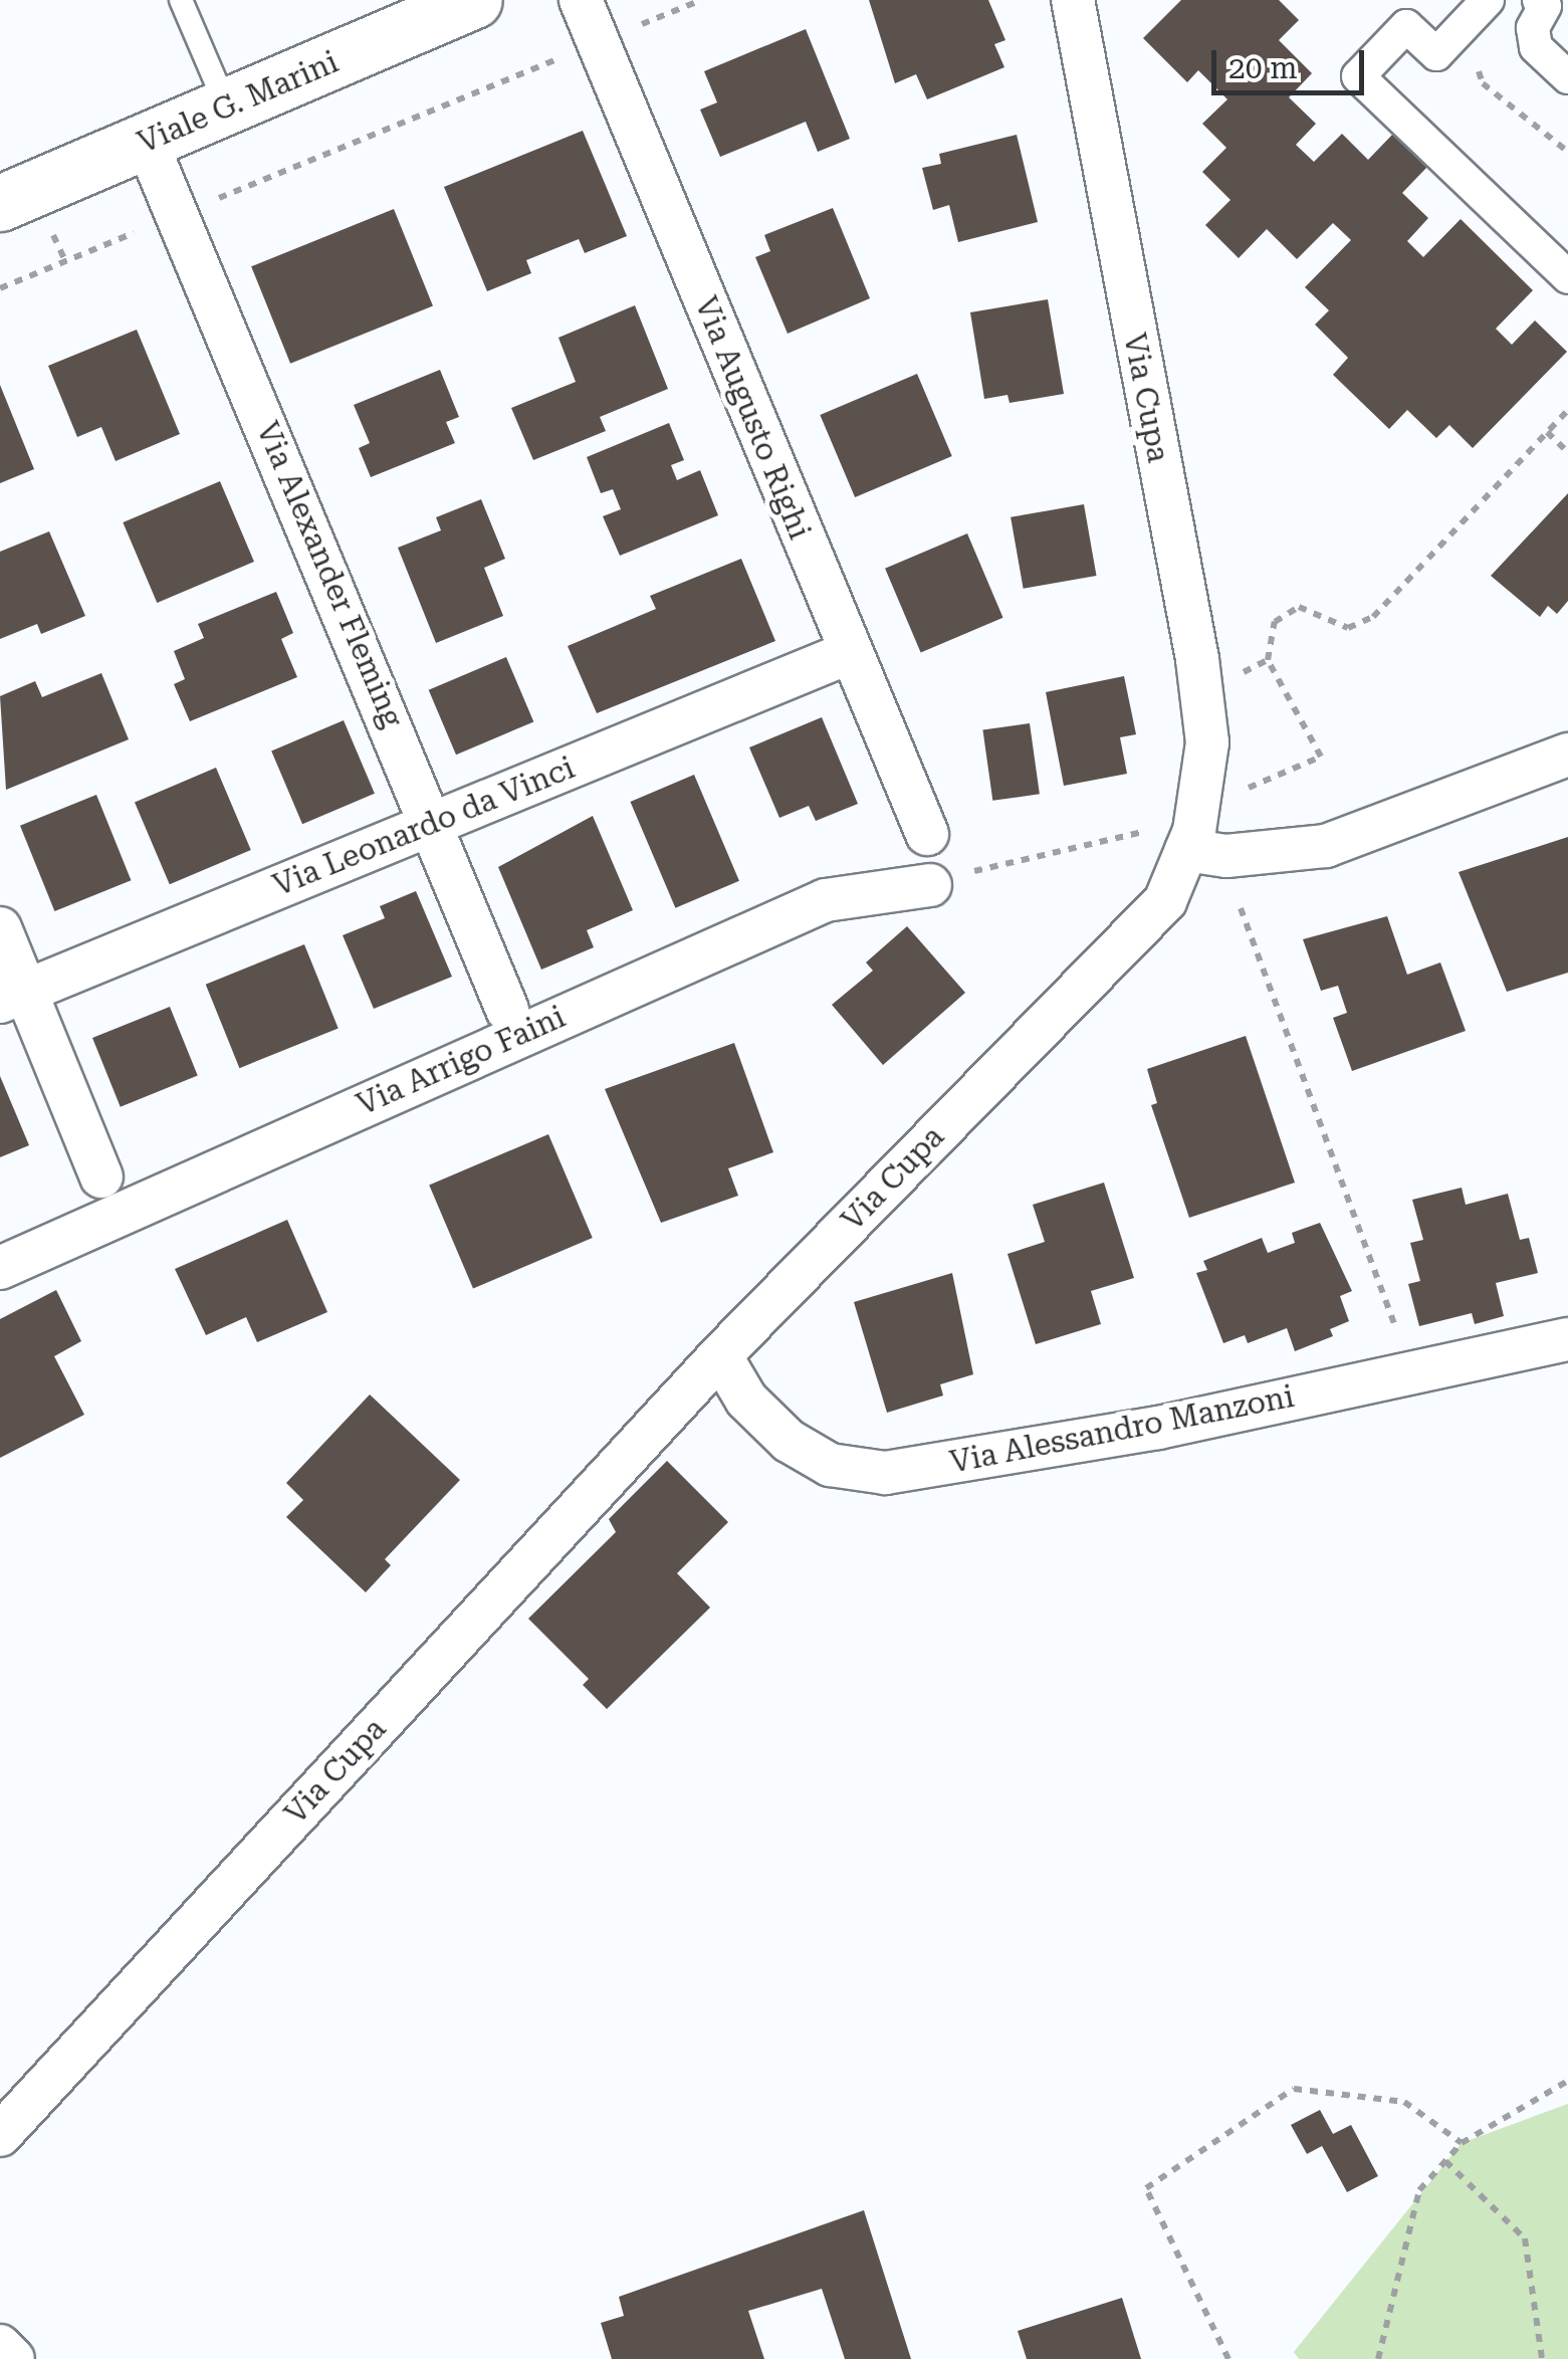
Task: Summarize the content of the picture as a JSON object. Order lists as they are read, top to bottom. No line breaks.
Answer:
{"streets":{"main road":["Viale G. Marini"],"street":["Via Cupa","Via Augusto Righi","Via Alexander Fleming","Via Leonardo da Vinci","Via Arrigo Faini","Via Alessandro Manzoni"]},"crossings":[["Viale G. Marini","Via Alexander Fleming"],["Via Cupa","Via Alessandro Manzoni"],["Via Augusto Righi","Via Leonardo da Vinci"],["Via Alexander Fleming","Via Leonardo da Vinci"]],"scale_bar":"20 m"}
